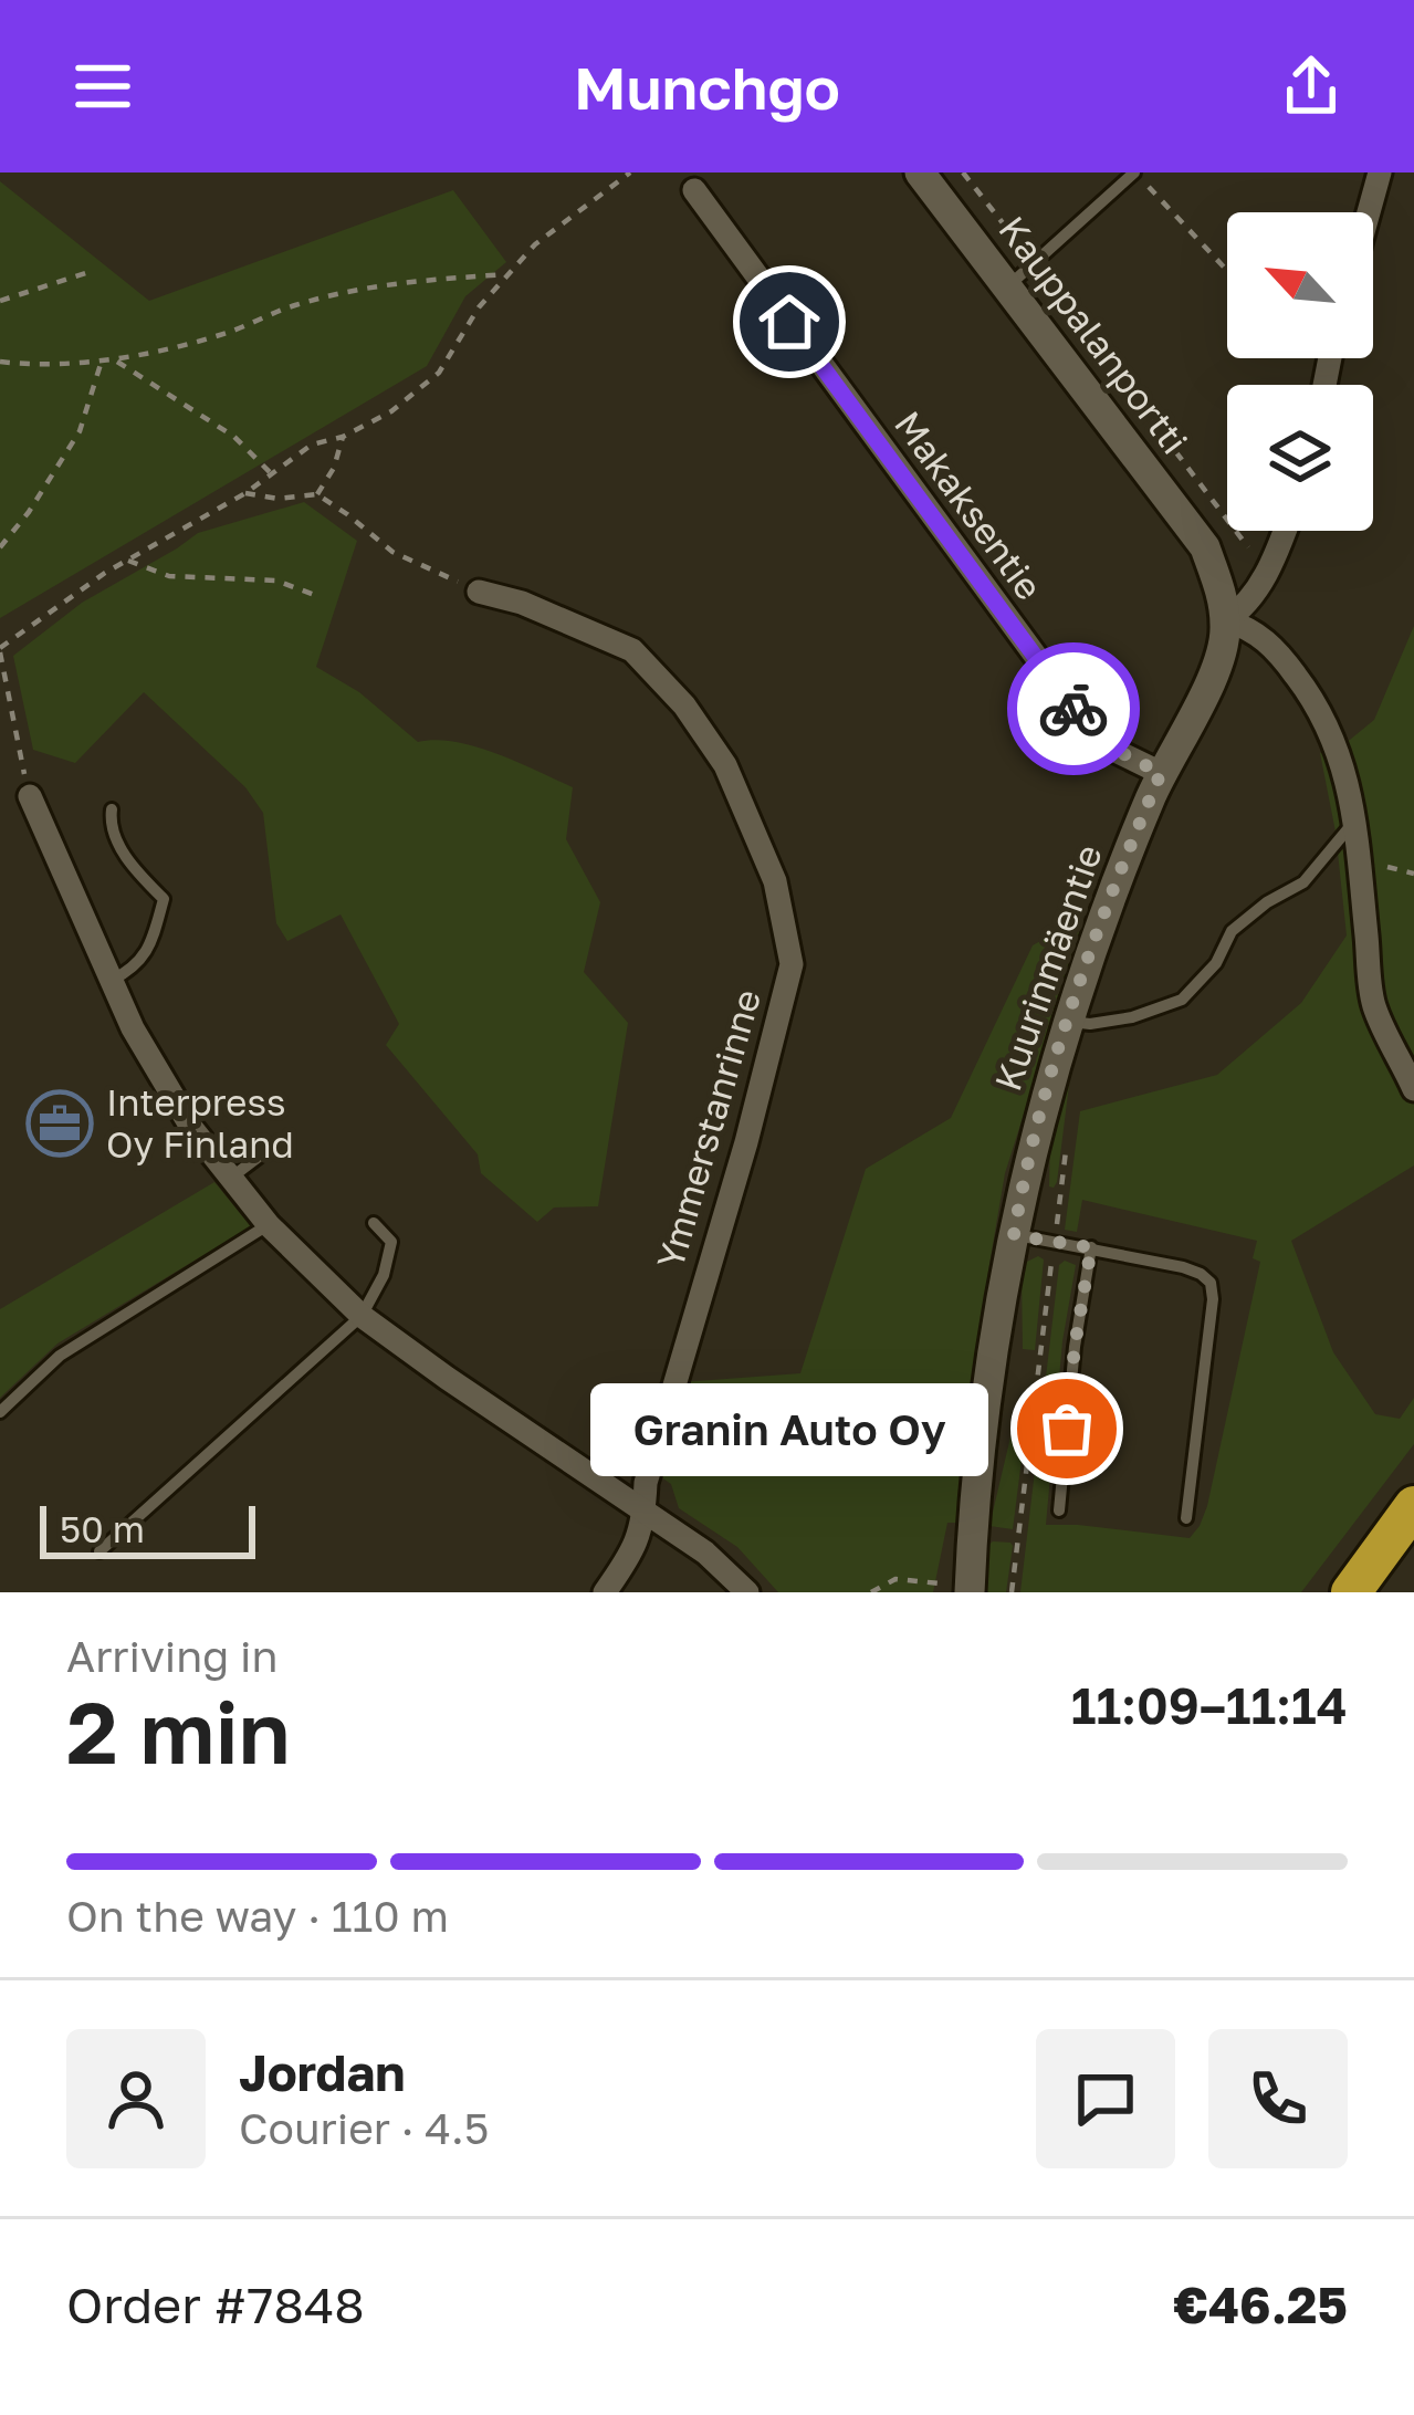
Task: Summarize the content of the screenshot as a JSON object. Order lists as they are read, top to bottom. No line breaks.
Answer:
{"streets":{"street":["Kauppalanportti","Makaksentie","Kuurinmäentie","Ymmerstanrinne"]},"crossings":[["Kauppalanportti","Kuurinmäentie"],["Makaksentie","Kuurinmäentie"]],"places":{"office":["Interpress Oy Finland"],"other":["Granin Auto Oy"]},"scale_bar":"50 m","north":"top left","page":{"header":"Munchgo","bubble":"Granin Auto Oy","scale":"50 m","heading":["2 min","Arriving in","11:09–11:14"],"panel":["Jordan","Courier · 4.5","Order #7848","€46.25"],"bar":"On the way · 110 m"}}
